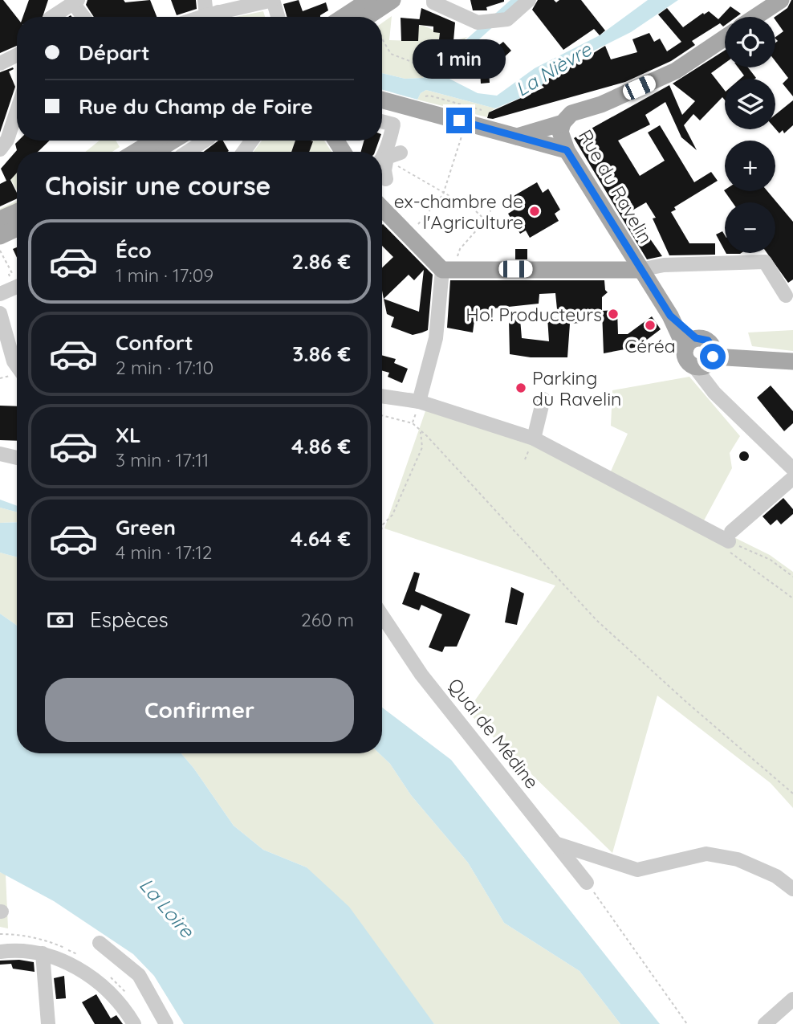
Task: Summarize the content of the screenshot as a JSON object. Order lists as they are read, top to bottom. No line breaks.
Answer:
{"streets":{"main road":["Rue du Ravelin"],"street":["Quai de Médine"]},"water":["La Nièvre","La Loire"],"places":["ex-chambre de l'Agriculture","Ho! Producteurs","Céréa","Parking du Ravelin"],"page":{"map_buttons":["+","−"],"banner":["Départ","Rue du Champ de Foire"],"bubble":"1 min","heading":"Choisir une course","list":[{"name":"Éco","note":"1 min · 17:09","value":"2.86 €"},{"name":"Confort","note":"2 min · 17:10","value":"3.86 €"},{"name":"XL","note":"3 min · 17:11","value":"4.86 €"},{"name":"Green","note":"4 min · 17:12","value":"4.64 €"}],"pay":["Espèces","260 m"],"buttons":"Confirmer"}}
